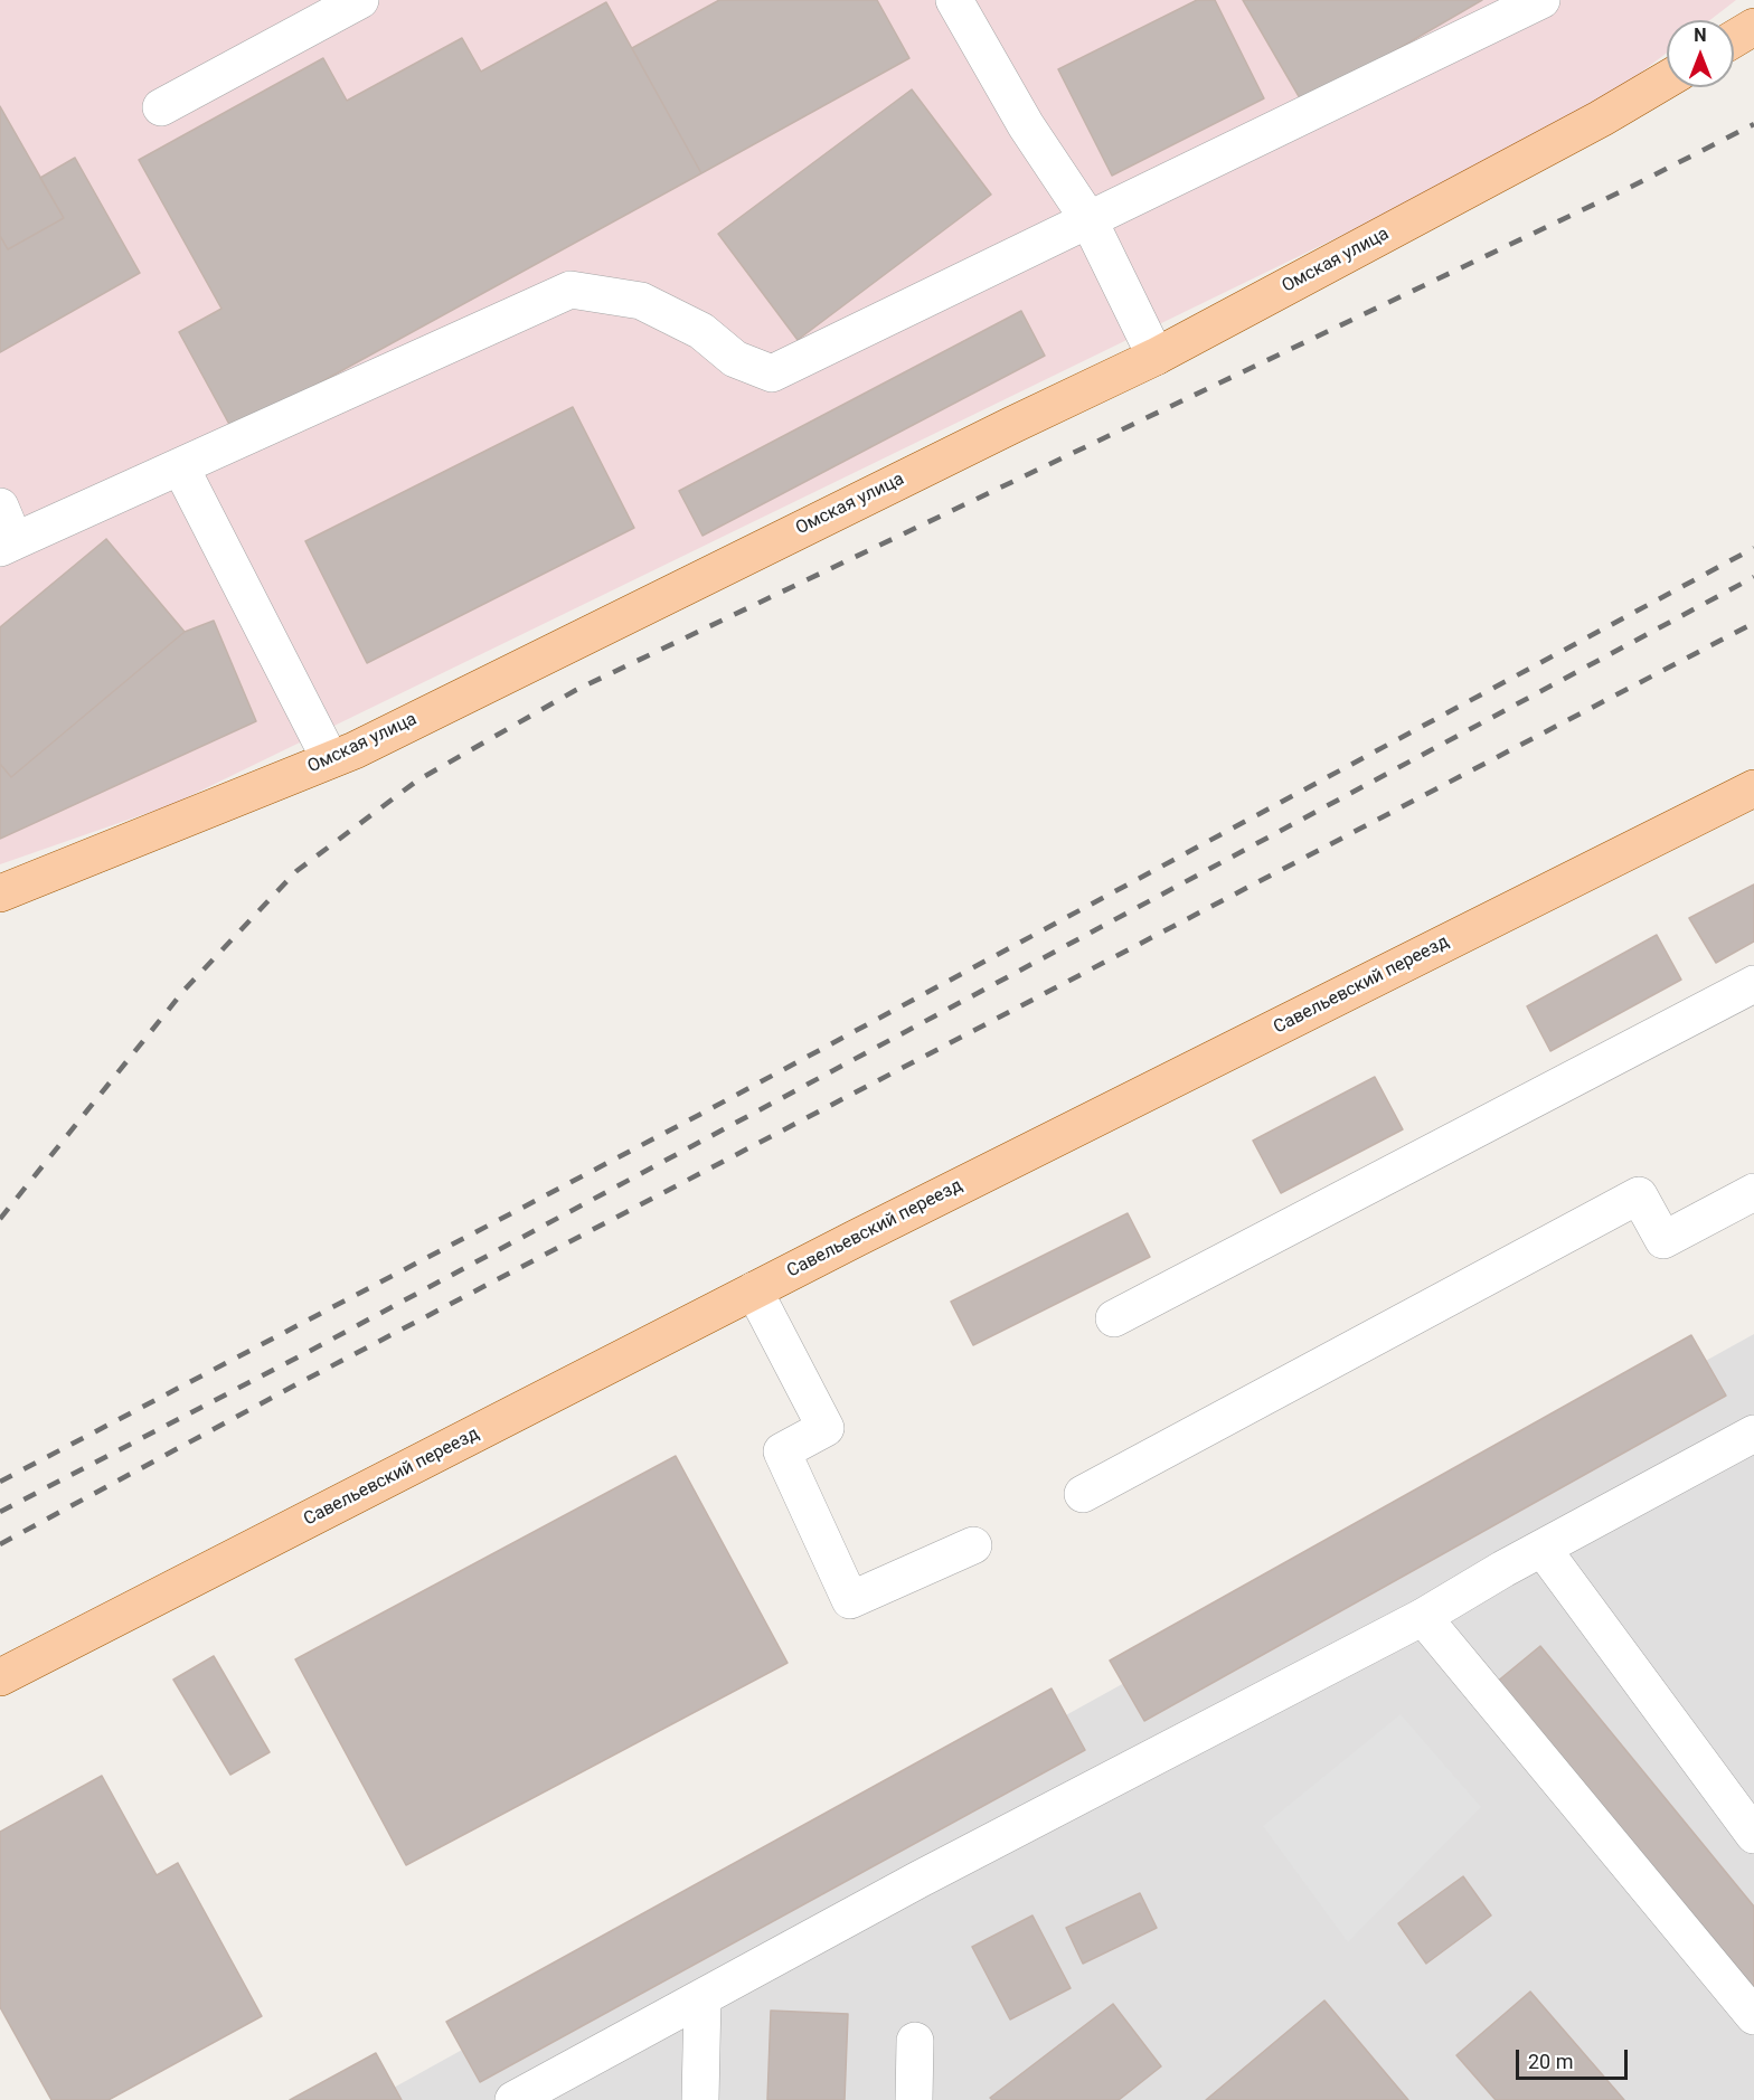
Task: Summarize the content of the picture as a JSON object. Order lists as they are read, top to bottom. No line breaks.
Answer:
{"streets":{"main road":["Омская улица","Савельевский переезд"]},"scale_bar":"20 m","north":"top"}
